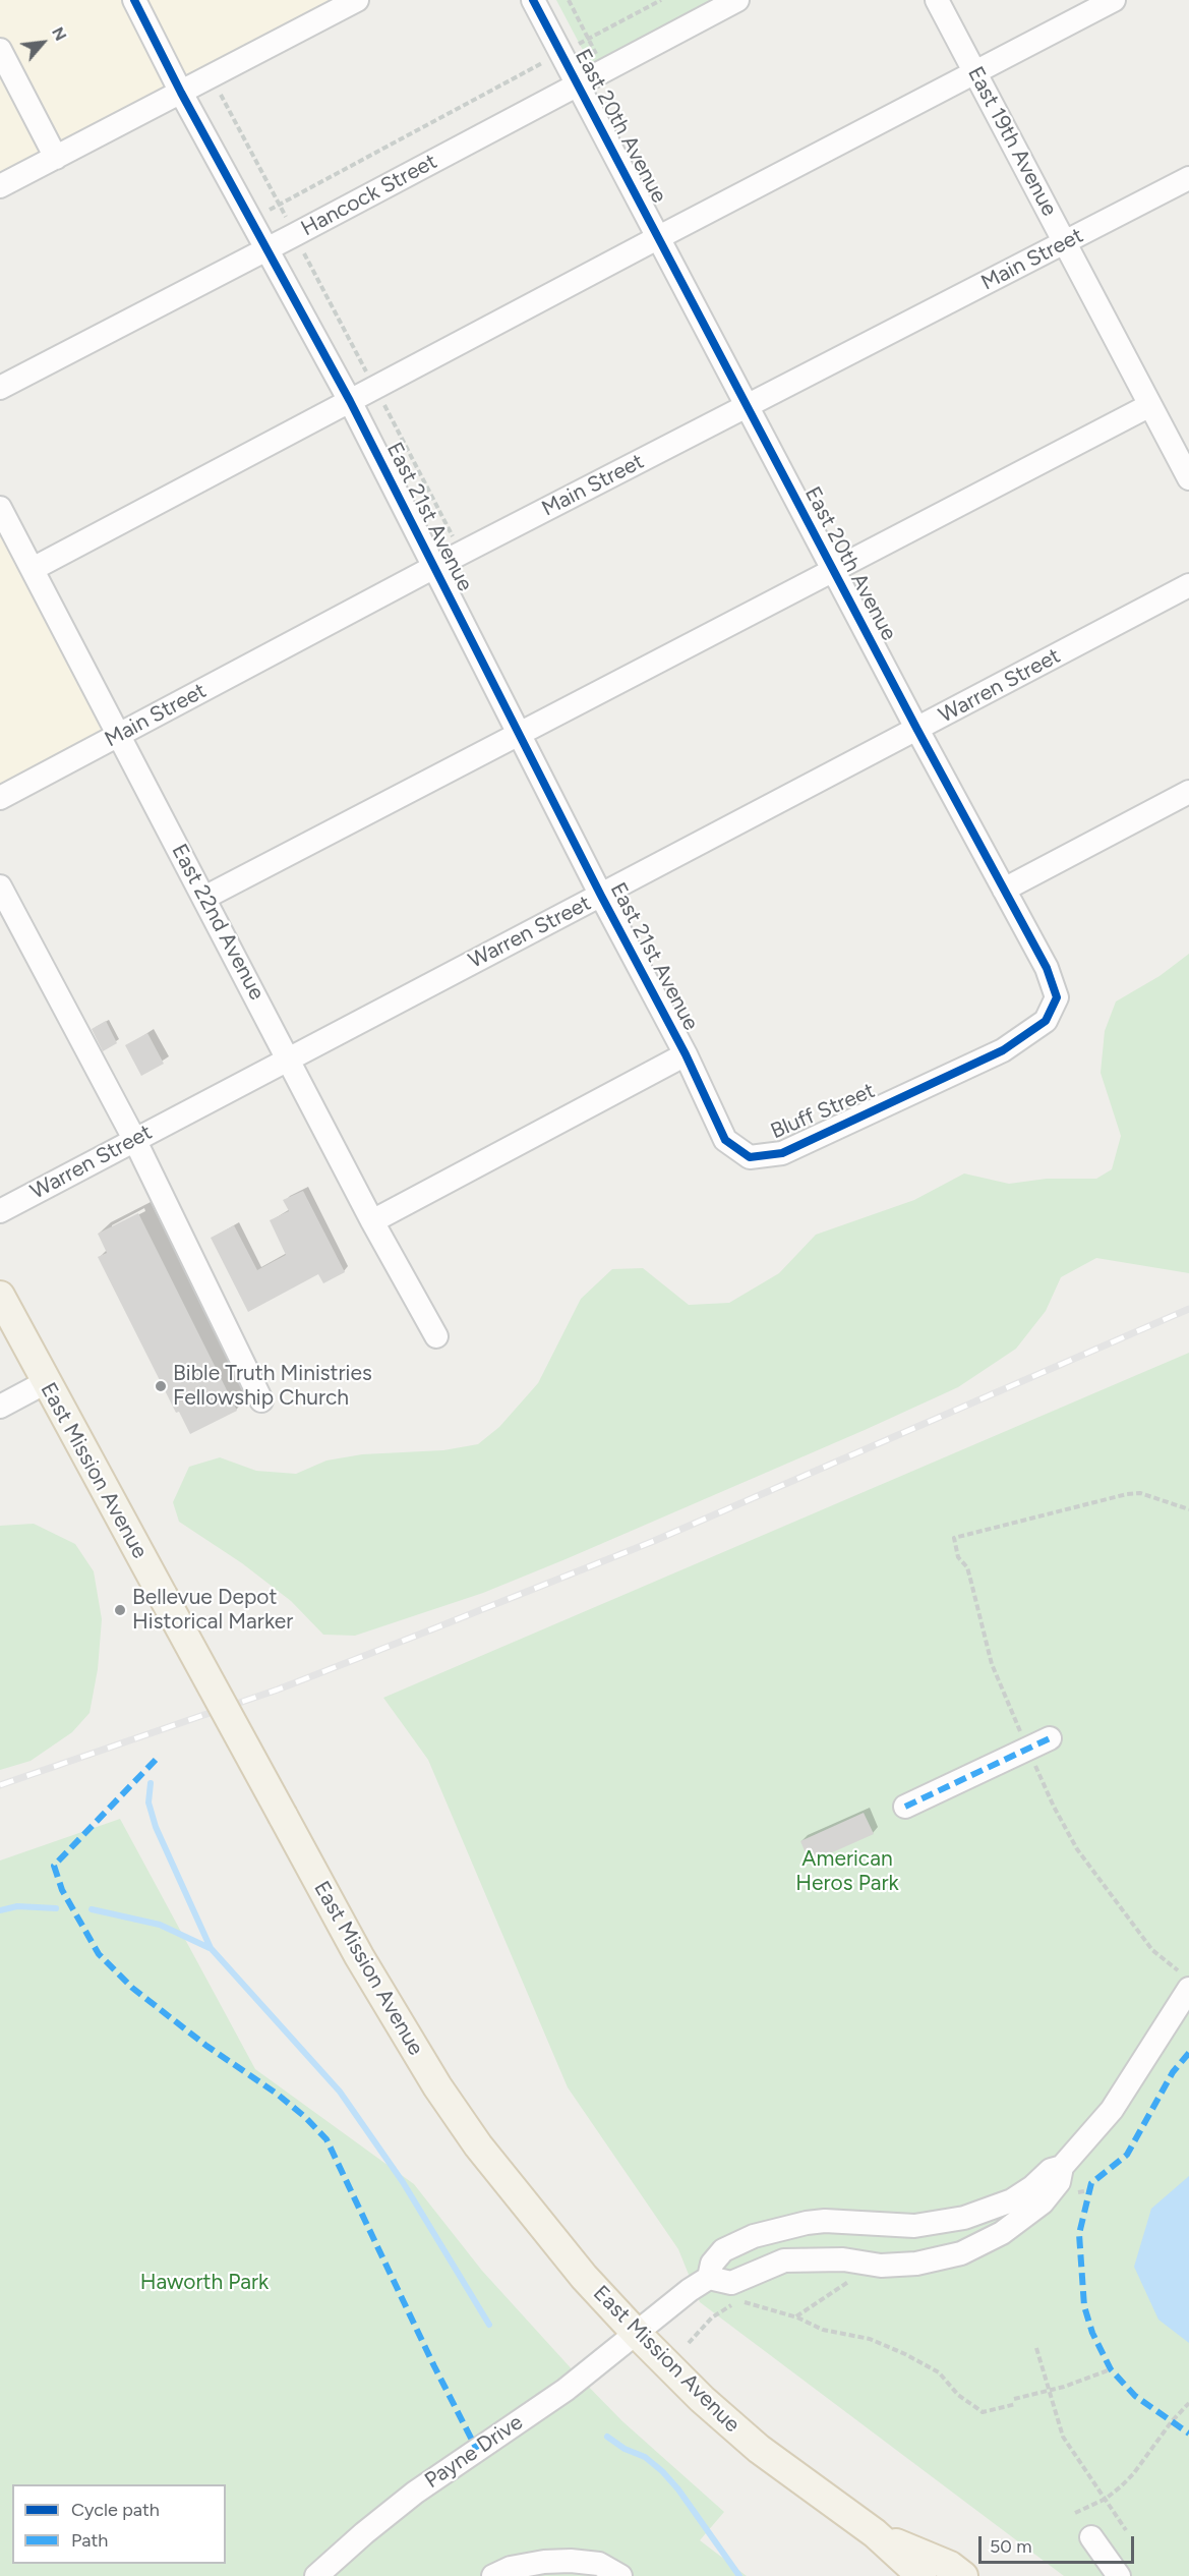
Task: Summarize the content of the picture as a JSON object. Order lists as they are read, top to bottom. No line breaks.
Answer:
{"streets":{"main road":["East Mission Avenue"],"street":["East 20th Avenue","East 19th Avenue","Hancock Street","Main Street","East 21st Avenue","Warren Street","East 22nd Avenue","Bluff Street","Payne Drive"]},"crossings":[["East 20th Avenue","Hancock Street"],["East 20th Avenue","Main Street"],["East 20th Avenue","Warren Street"],["East 20th Avenue","Bluff Street"],["East 19th Avenue","Main Street"],["Hancock Street","East 21st Avenue"],["Main Street","East 21st Avenue"],["Main Street","East 22nd Avenue"],["East 21st Avenue","Warren Street"],["East 21st Avenue","Bluff Street"],["Warren Street","East 22nd Avenue"],["East Mission Avenue","Payne Drive"]],"parks":["American Heros Park","Haworth Park"],"places":["Bible Truth Ministries Fellowship Church","Bellevue Depot Historical Marker"],"legend":["Cycle path","Path"],"scale_bar":"50 m","north":"top right"}
